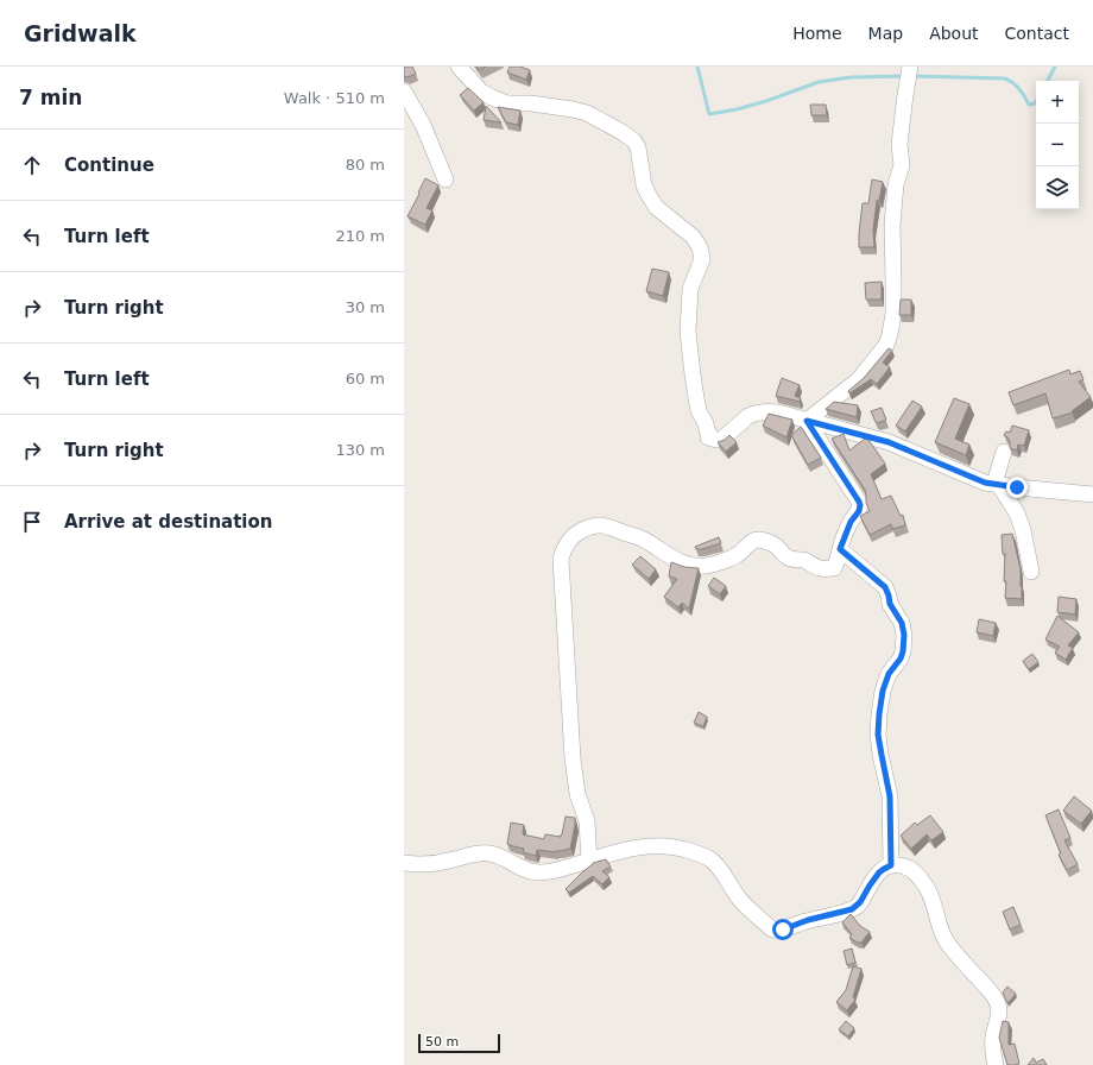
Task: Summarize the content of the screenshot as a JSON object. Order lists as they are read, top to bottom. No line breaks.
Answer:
{"scale_bar":"50 m","page":{"header":"Gridwalk","nav":["Home","Map","About","Contact"],"heading":["7 min","Walk · 510 m"],"map_buttons":["+","−"],"list":[["Continue","80 m"],["Turn left","210 m"],["Turn right","30 m"],["Turn left","60 m"],["Turn right","130 m"],"Arrive at destination"],"scale":"50 m"}}
